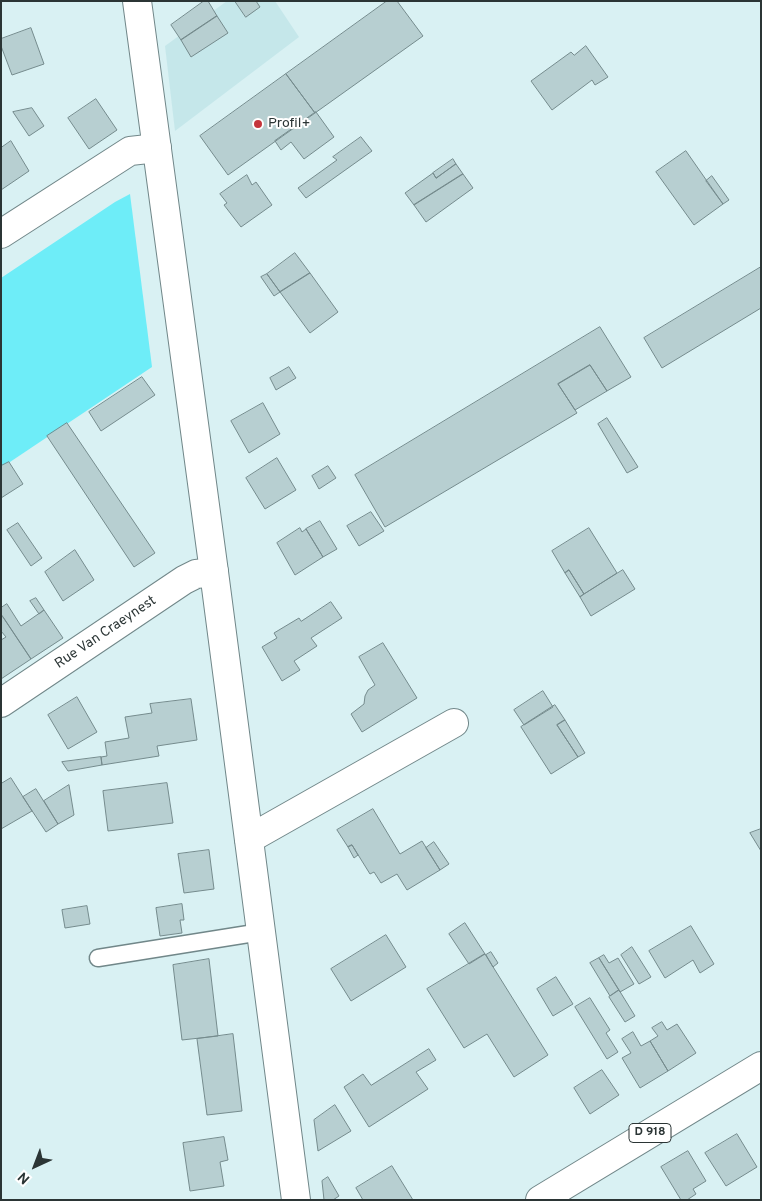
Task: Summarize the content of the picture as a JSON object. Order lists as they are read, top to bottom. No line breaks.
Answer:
{"streets":{"main road":["Rue Van Craeynest","D 918"]},"places":["Profil+"],"north":"bottom left"}
